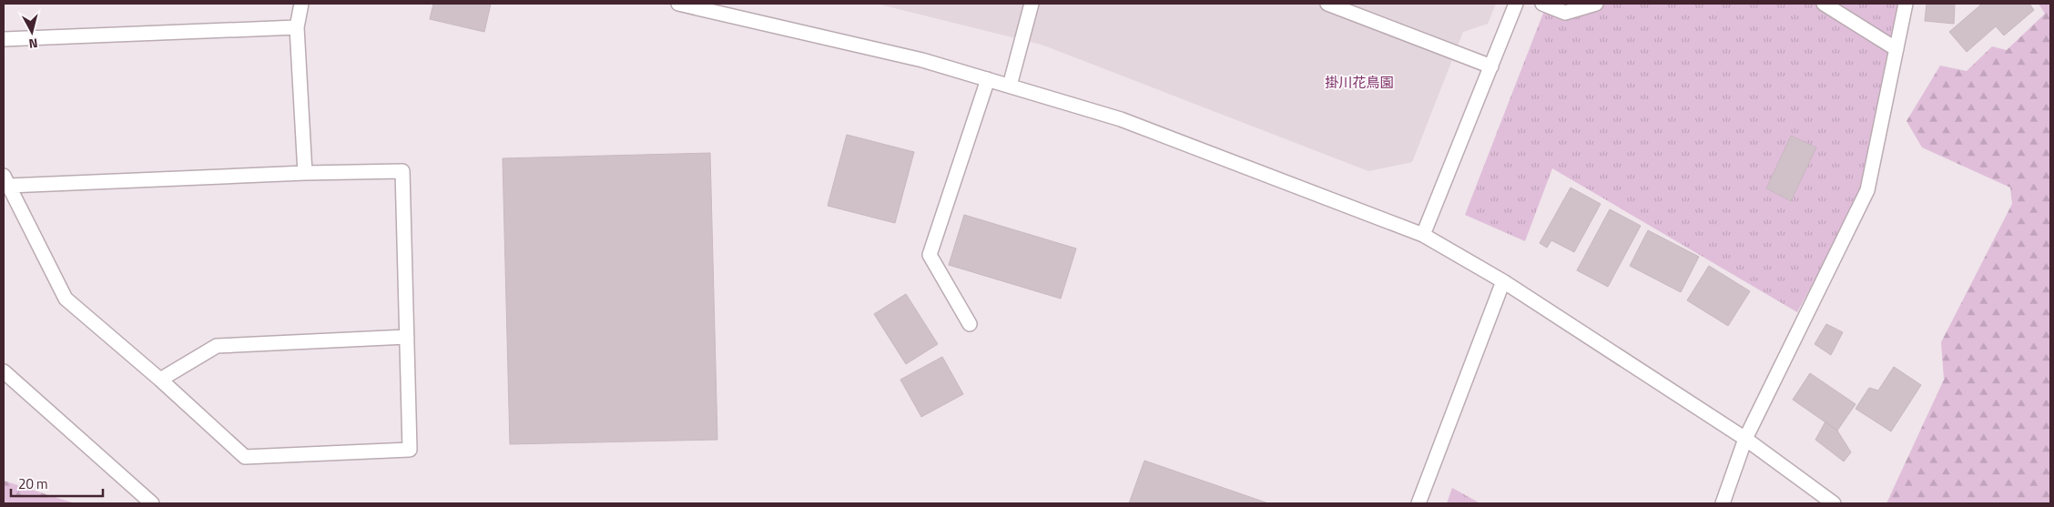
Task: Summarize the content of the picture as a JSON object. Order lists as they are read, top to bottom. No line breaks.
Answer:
{"parks":["掛川花鳥園"],"scale_bar":"20 m","north":"bottom"}
